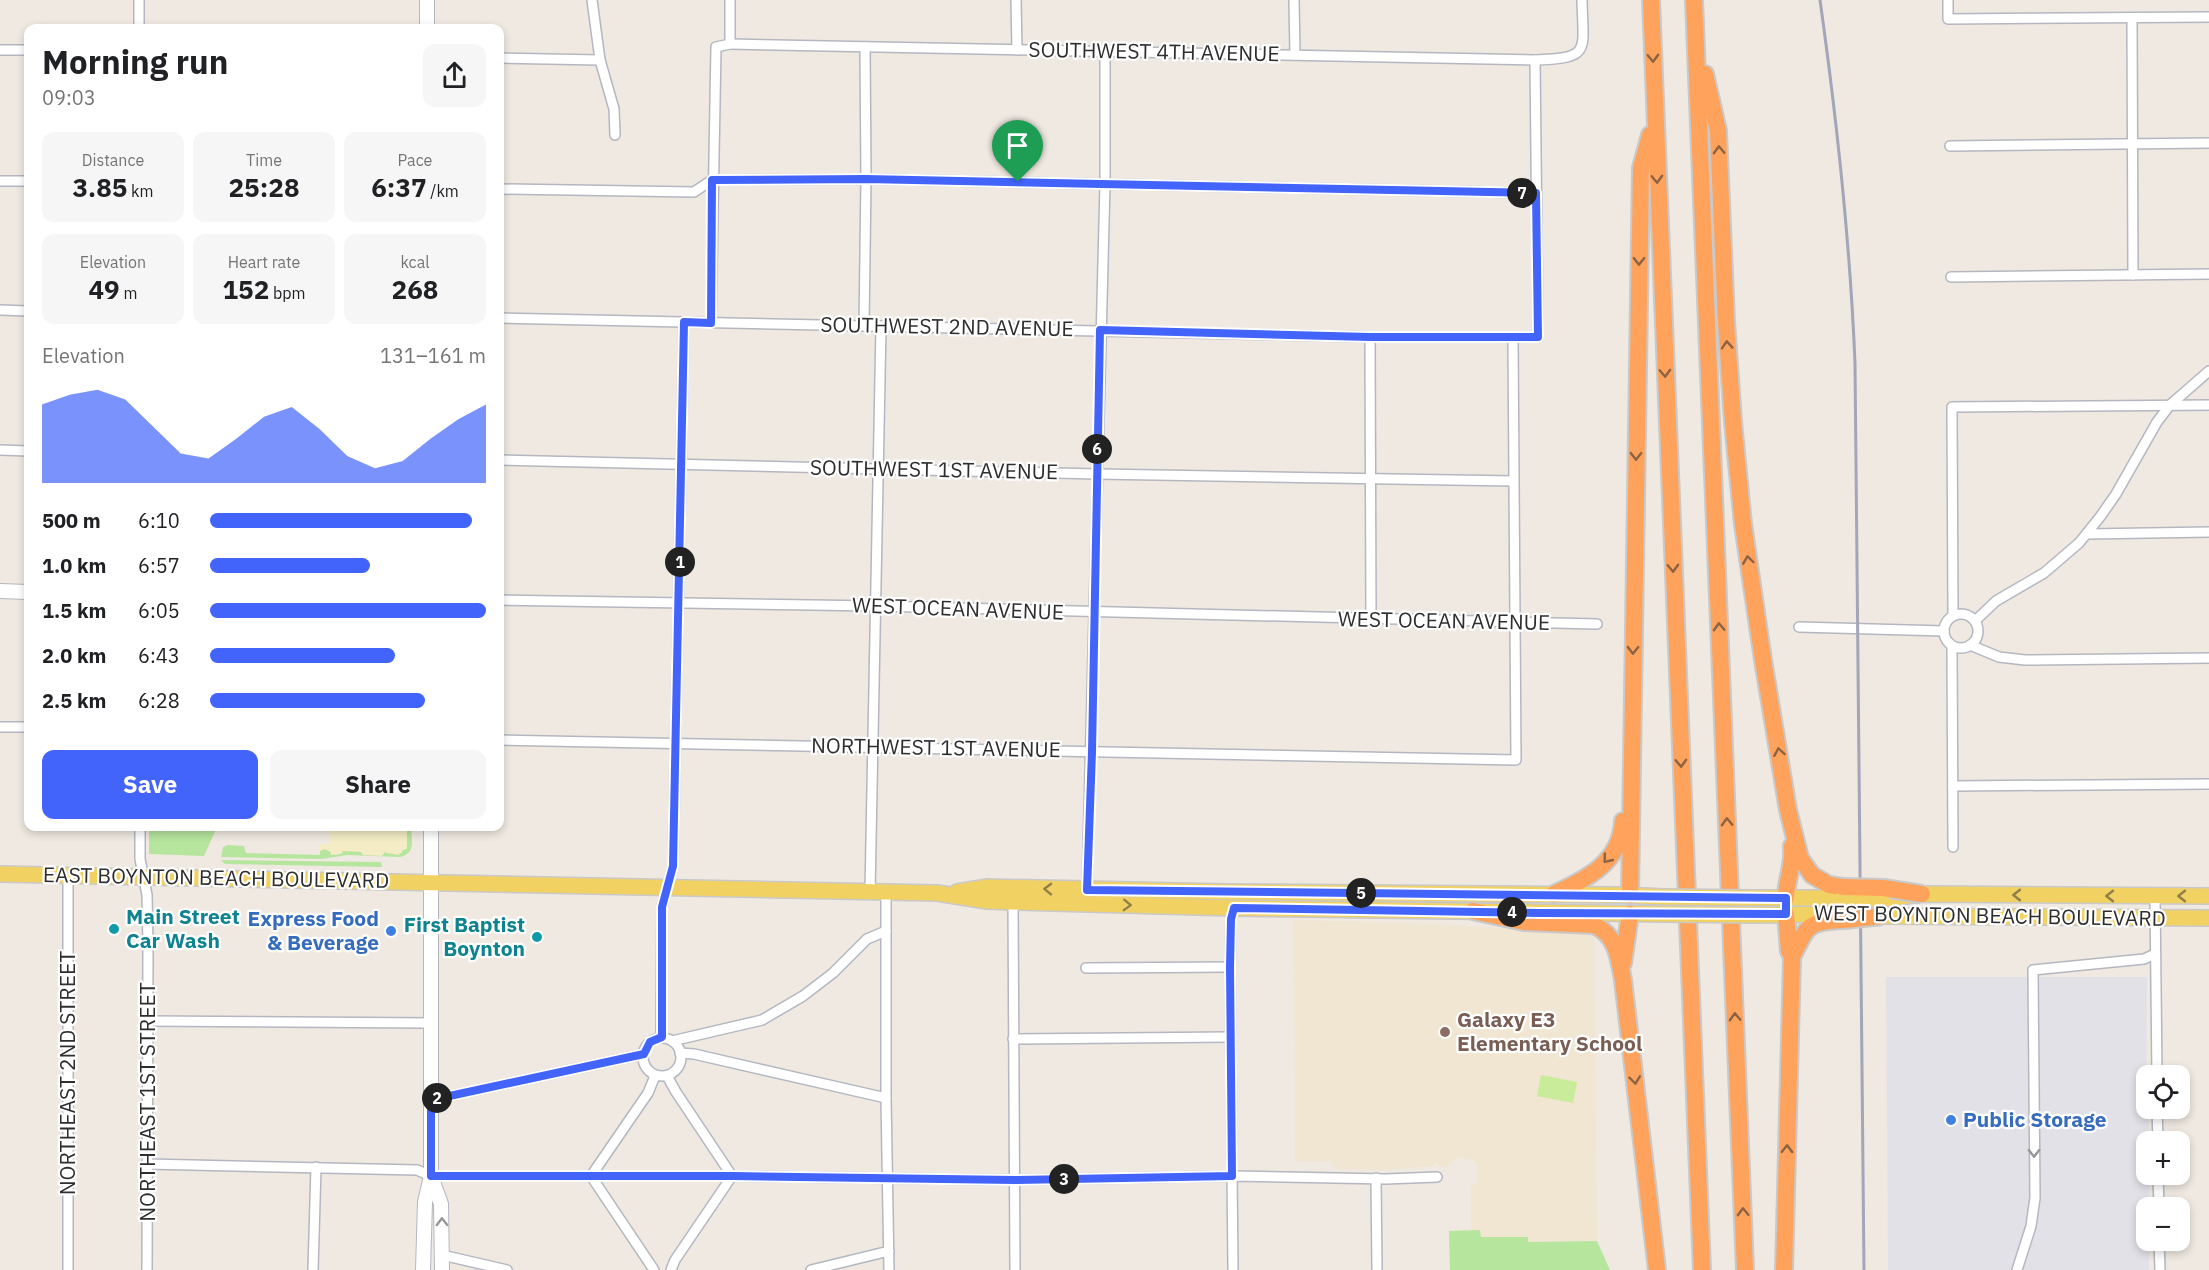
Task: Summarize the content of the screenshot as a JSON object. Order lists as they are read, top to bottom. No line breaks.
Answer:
{"streets":{"main road":["EAST BOYNTON BEACH BOULEVARD","WEST BOYNTON BEACH BOULEVARD"],"street":["SOUTHWEST 4TH AVENUE","SOUTHWEST 2ND AVENUE","SOUTHWEST 1ST AVENUE","WEST OCEAN AVENUE","NORTHWEST 1ST AVENUE","NORTHEAST 2ND STREET","NORTHEAST 1ST STREET"]},"crossings":[["WEST OCEAN AVENUE","NORTHWEST 1ST AVENUE"],["EAST BOYNTON BEACH BOULEVARD","WEST BOYNTON BEACH BOULEVARD"],["EAST BOYNTON BEACH BOULEVARD","NORTHEAST 2ND STREET"],["EAST BOYNTON BEACH BOULEVARD","NORTHEAST 1ST STREET"]],"places":["Main Street Car Wash","Express Food & Beverage","First Baptist Boynton","Galaxy E3 Elementary School","Public Storage"],"page":{"heading":["Morning run","09:03"],"stats":[["Distance","3.85 km"],["Time","25:28"],["Pace","6:37 /km"],["Elevation","49 m"],["Heart rate","152 bpm"],["kcal","268"]],"pins":["7","6","1","5","4","2","3"],"chart":["Elevation","131–161 m"],"list":[{"name":"500 m","note":"6:10"},{"name":"1.0 km","note":"6:57"},{"name":"1.5 km","note":"6:05"},{"name":"2.0 km","note":"6:43"},{"name":"2.5 km","note":"6:28"}],"buttons":["Save","Share"],"map_buttons":["+","−"]}}
